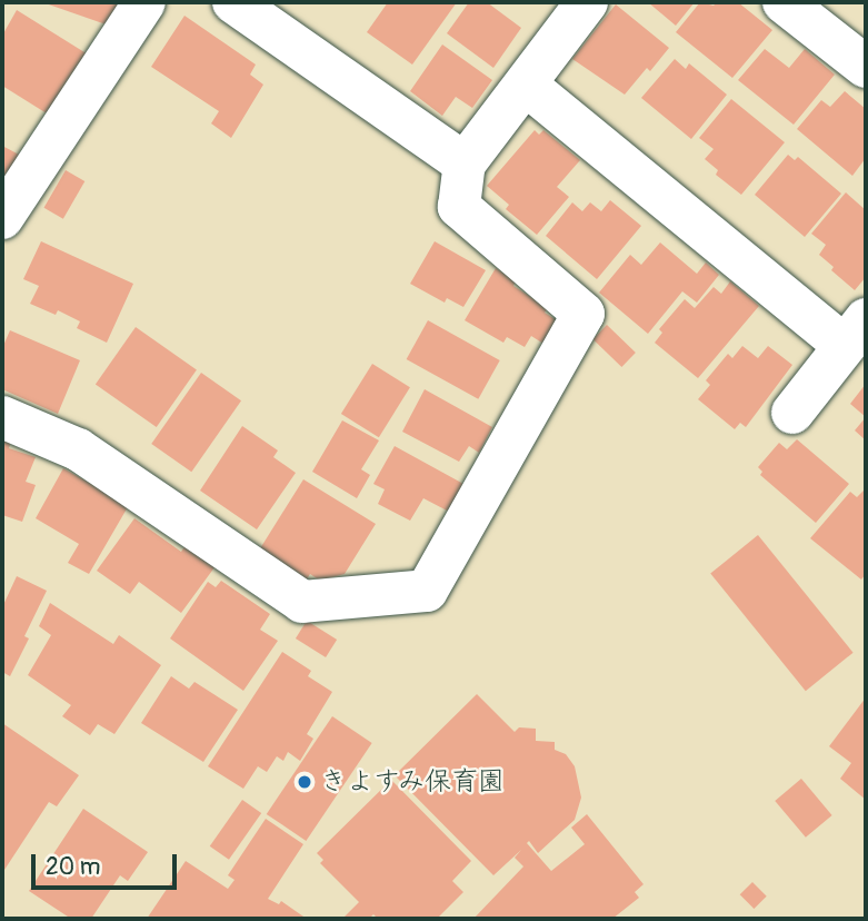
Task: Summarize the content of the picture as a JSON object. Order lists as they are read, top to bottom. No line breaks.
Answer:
{"places":["きよすみ保育園"],"scale_bar":"20 m"}
